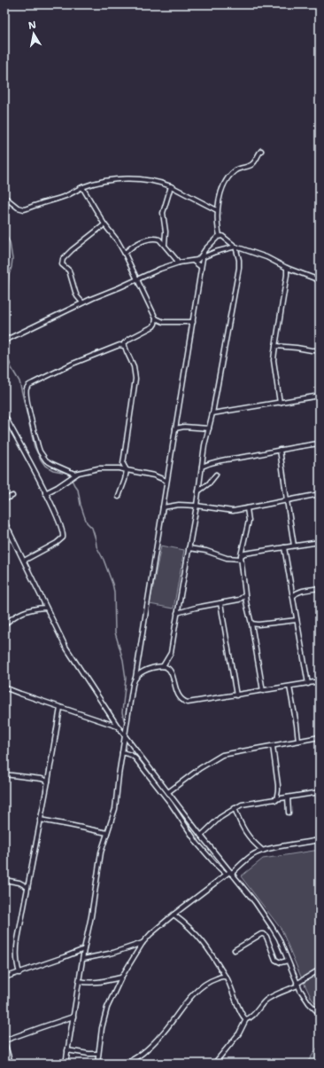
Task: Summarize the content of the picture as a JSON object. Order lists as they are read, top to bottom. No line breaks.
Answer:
{"north":"top"}
